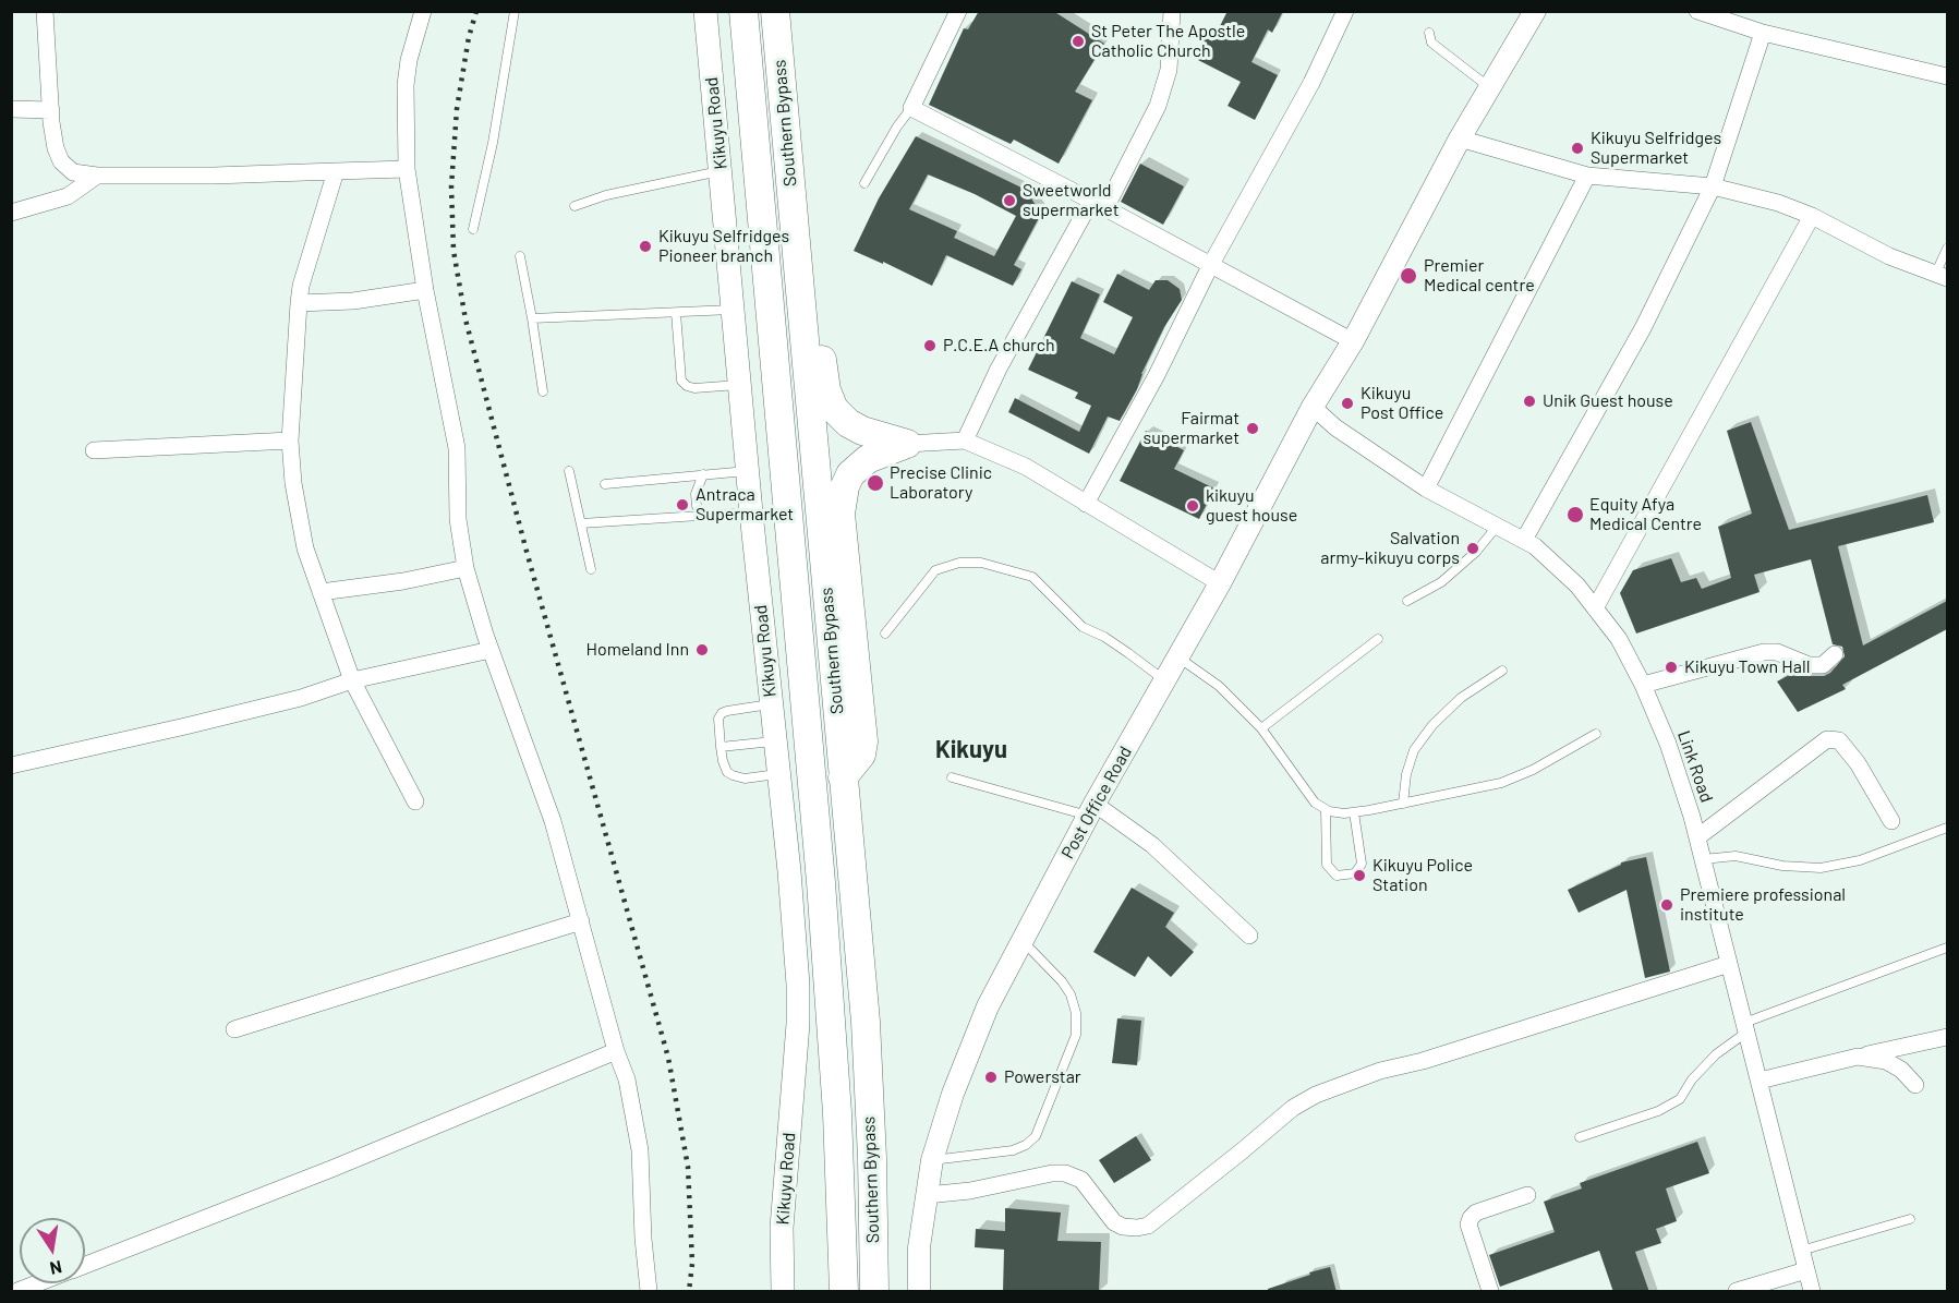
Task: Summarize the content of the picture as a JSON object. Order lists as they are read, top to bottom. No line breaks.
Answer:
{"streets":{"highway":["Southern Bypass"],"main road":["Kikuyu Road"],"street":["Link Road","Post Office Road"]},"crossings":[["Link Road","Post Office Road"]],"districts":["Kikuyu"],"places":["St Peter The Apostle Catholic Church","Kikuyu Selfridges Supermarket","Sweetworld supermarket","Kikuyu Selfridges Pioneer branch","Premier Medical centre","P.C.E.A church","Unik Guest house","Kikuyu Post Office","Fairmat supermarket","Precise Clinic Laboratory","Antraca Supermarket","kikuyu guest house","Equity Afya Medical Centre","Salvation army-kikuyu corps","Homeland Inn","Kikuyu Town Hall","Kikuyu Police Station","Premiere professional institute","Powerstar"],"north":"bottom"}
